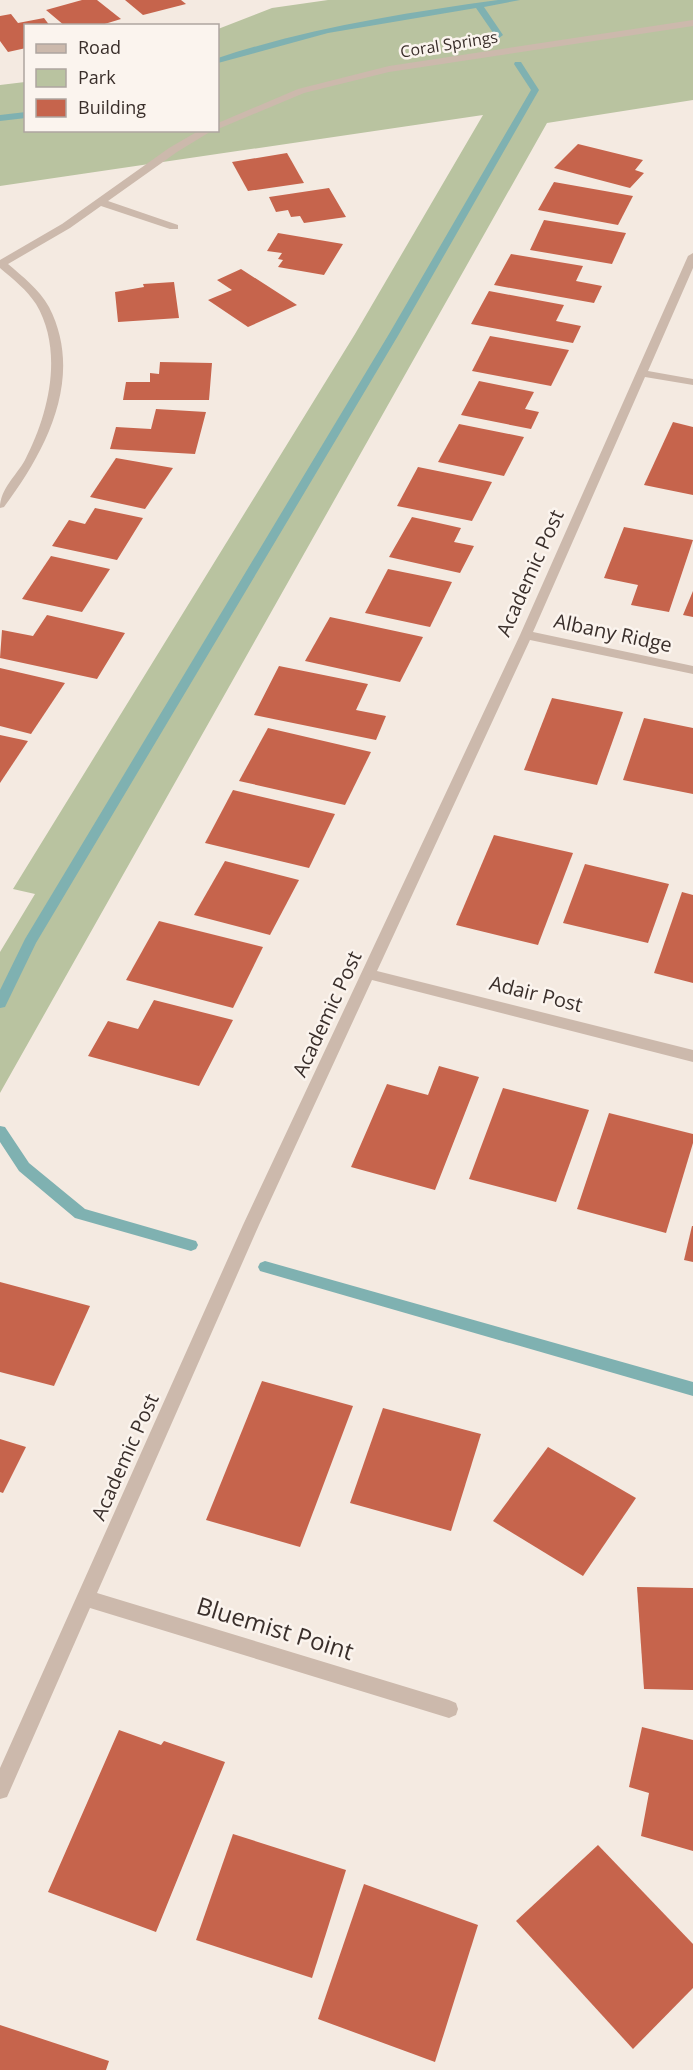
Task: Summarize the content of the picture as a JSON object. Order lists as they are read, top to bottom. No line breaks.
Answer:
{"streets":{"street":["Coral Springs","Academic Post","Albany Ridge","Adair Post","Bluemist Point"]},"crossings":[["Academic Post","Albany Ridge"],["Academic Post","Adair Post"],["Academic Post","Bluemist Point"]],"legend":["Road","Park","Building"]}
